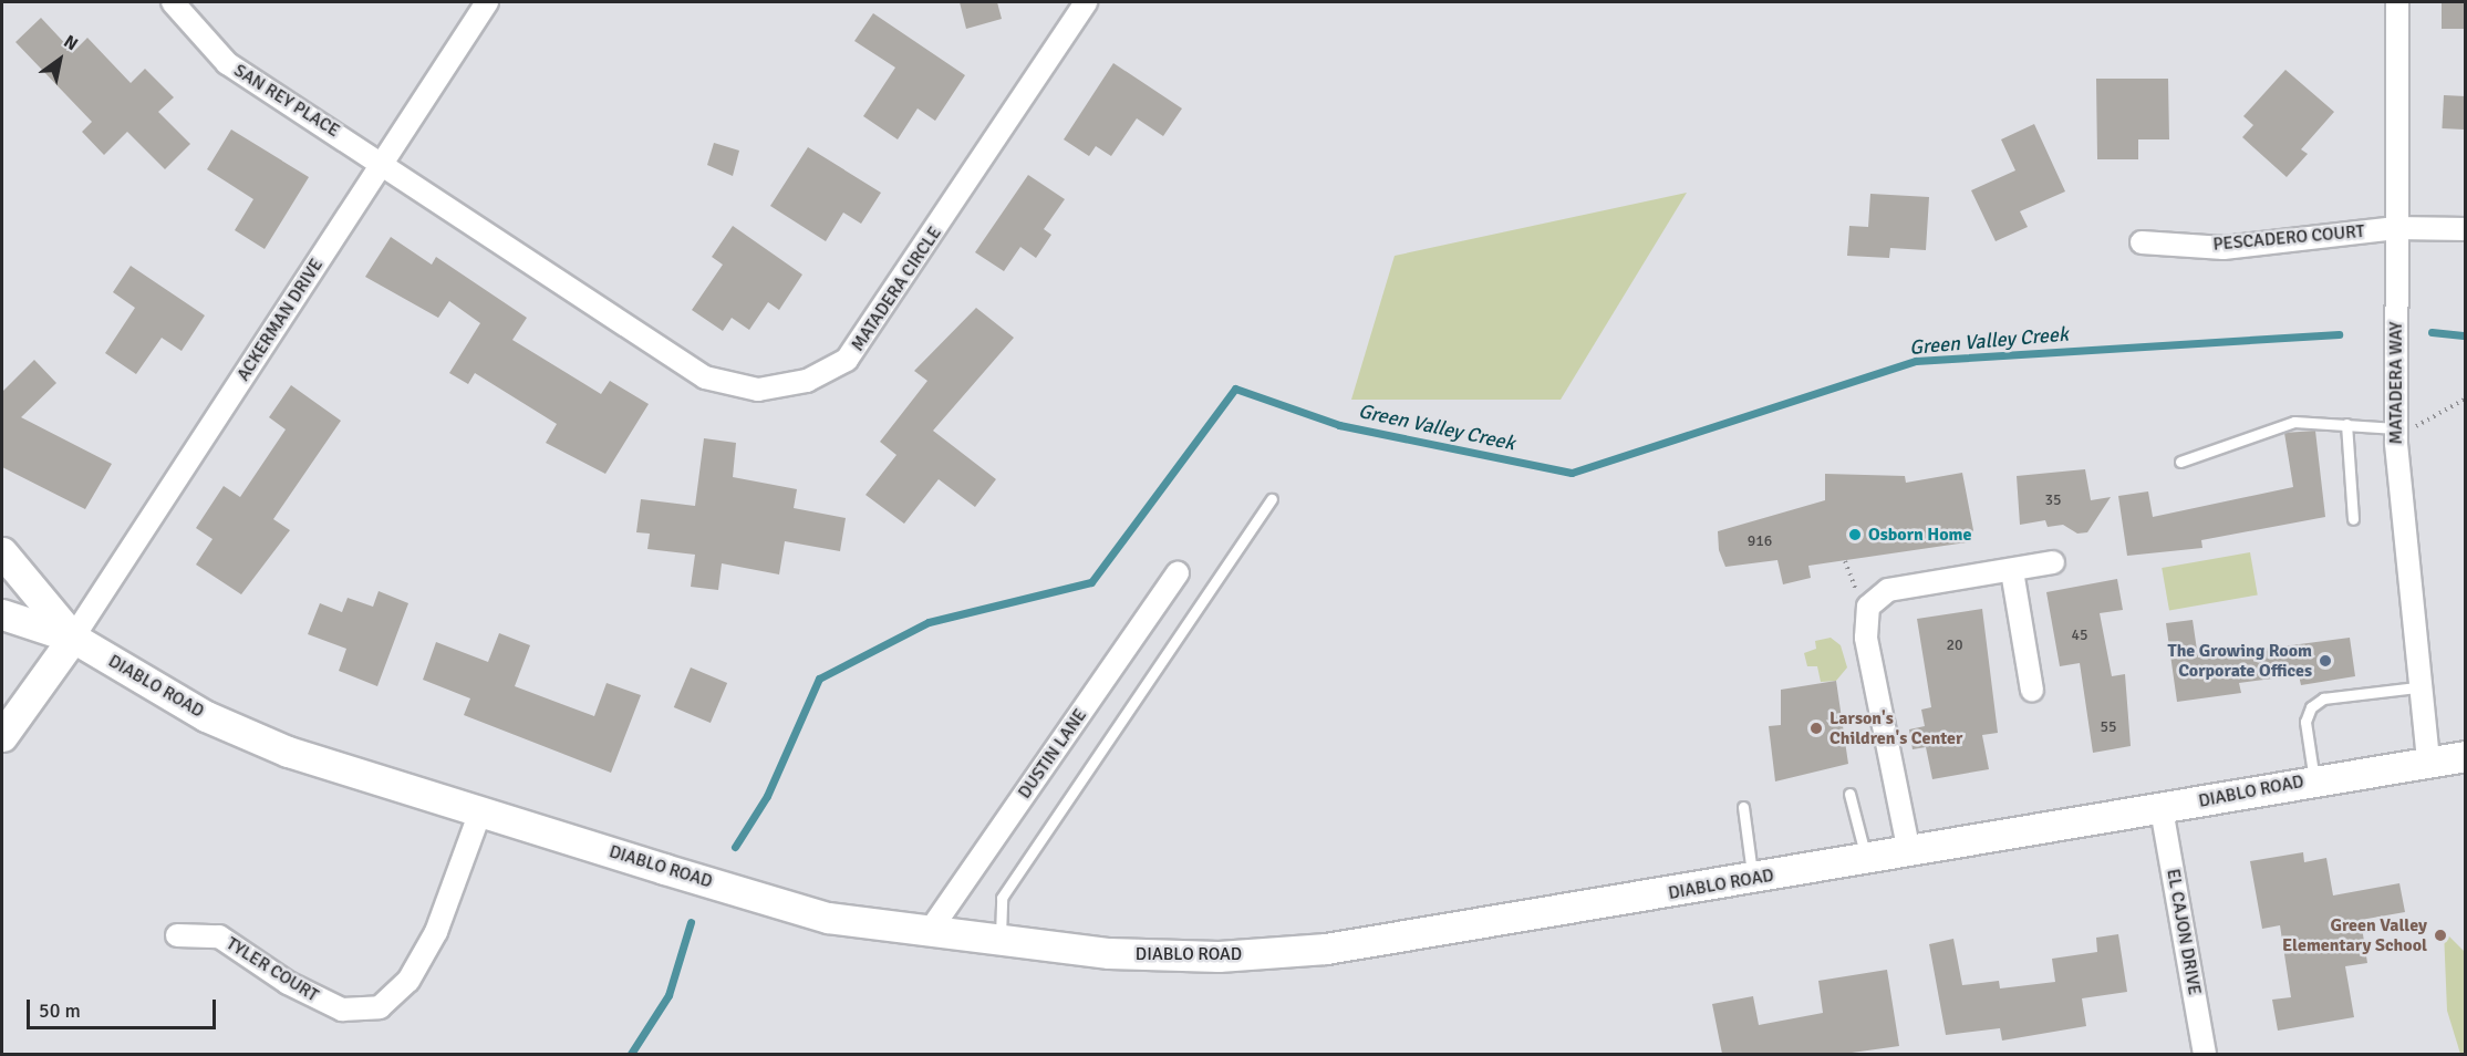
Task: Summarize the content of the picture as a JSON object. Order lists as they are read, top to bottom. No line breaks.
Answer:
{"streets":{"street":["SAN REY PLACE","PESCADERO COURT","MATADERA CIRCLE","ACKERMAN DRIVE","MATADERA WAY","DIABLO ROAD","DUSTIN LANE","EL CAJON DRIVE","TYLER COURT"]},"crossings":[["SAN REY PLACE","MATADERA CIRCLE"],["SAN REY PLACE","ACKERMAN DRIVE"],["PESCADERO COURT","MATADERA WAY"],["MATADERA CIRCLE","ACKERMAN DRIVE"],["ACKERMAN DRIVE","DIABLO ROAD"],["MATADERA WAY","DIABLO ROAD"],["DIABLO ROAD","DUSTIN LANE"],["DIABLO ROAD","EL CAJON DRIVE"],["DIABLO ROAD","TYLER COURT"]],"water":["Green Valley Creek"],"places":["Osborn Home","The Growing Room Corporate Offices","Larson's Children's Center","Green Valley Elementary School"],"house_numbers":["35","916","45","20","55"],"scale_bar":"50 m","north":"top right"}
